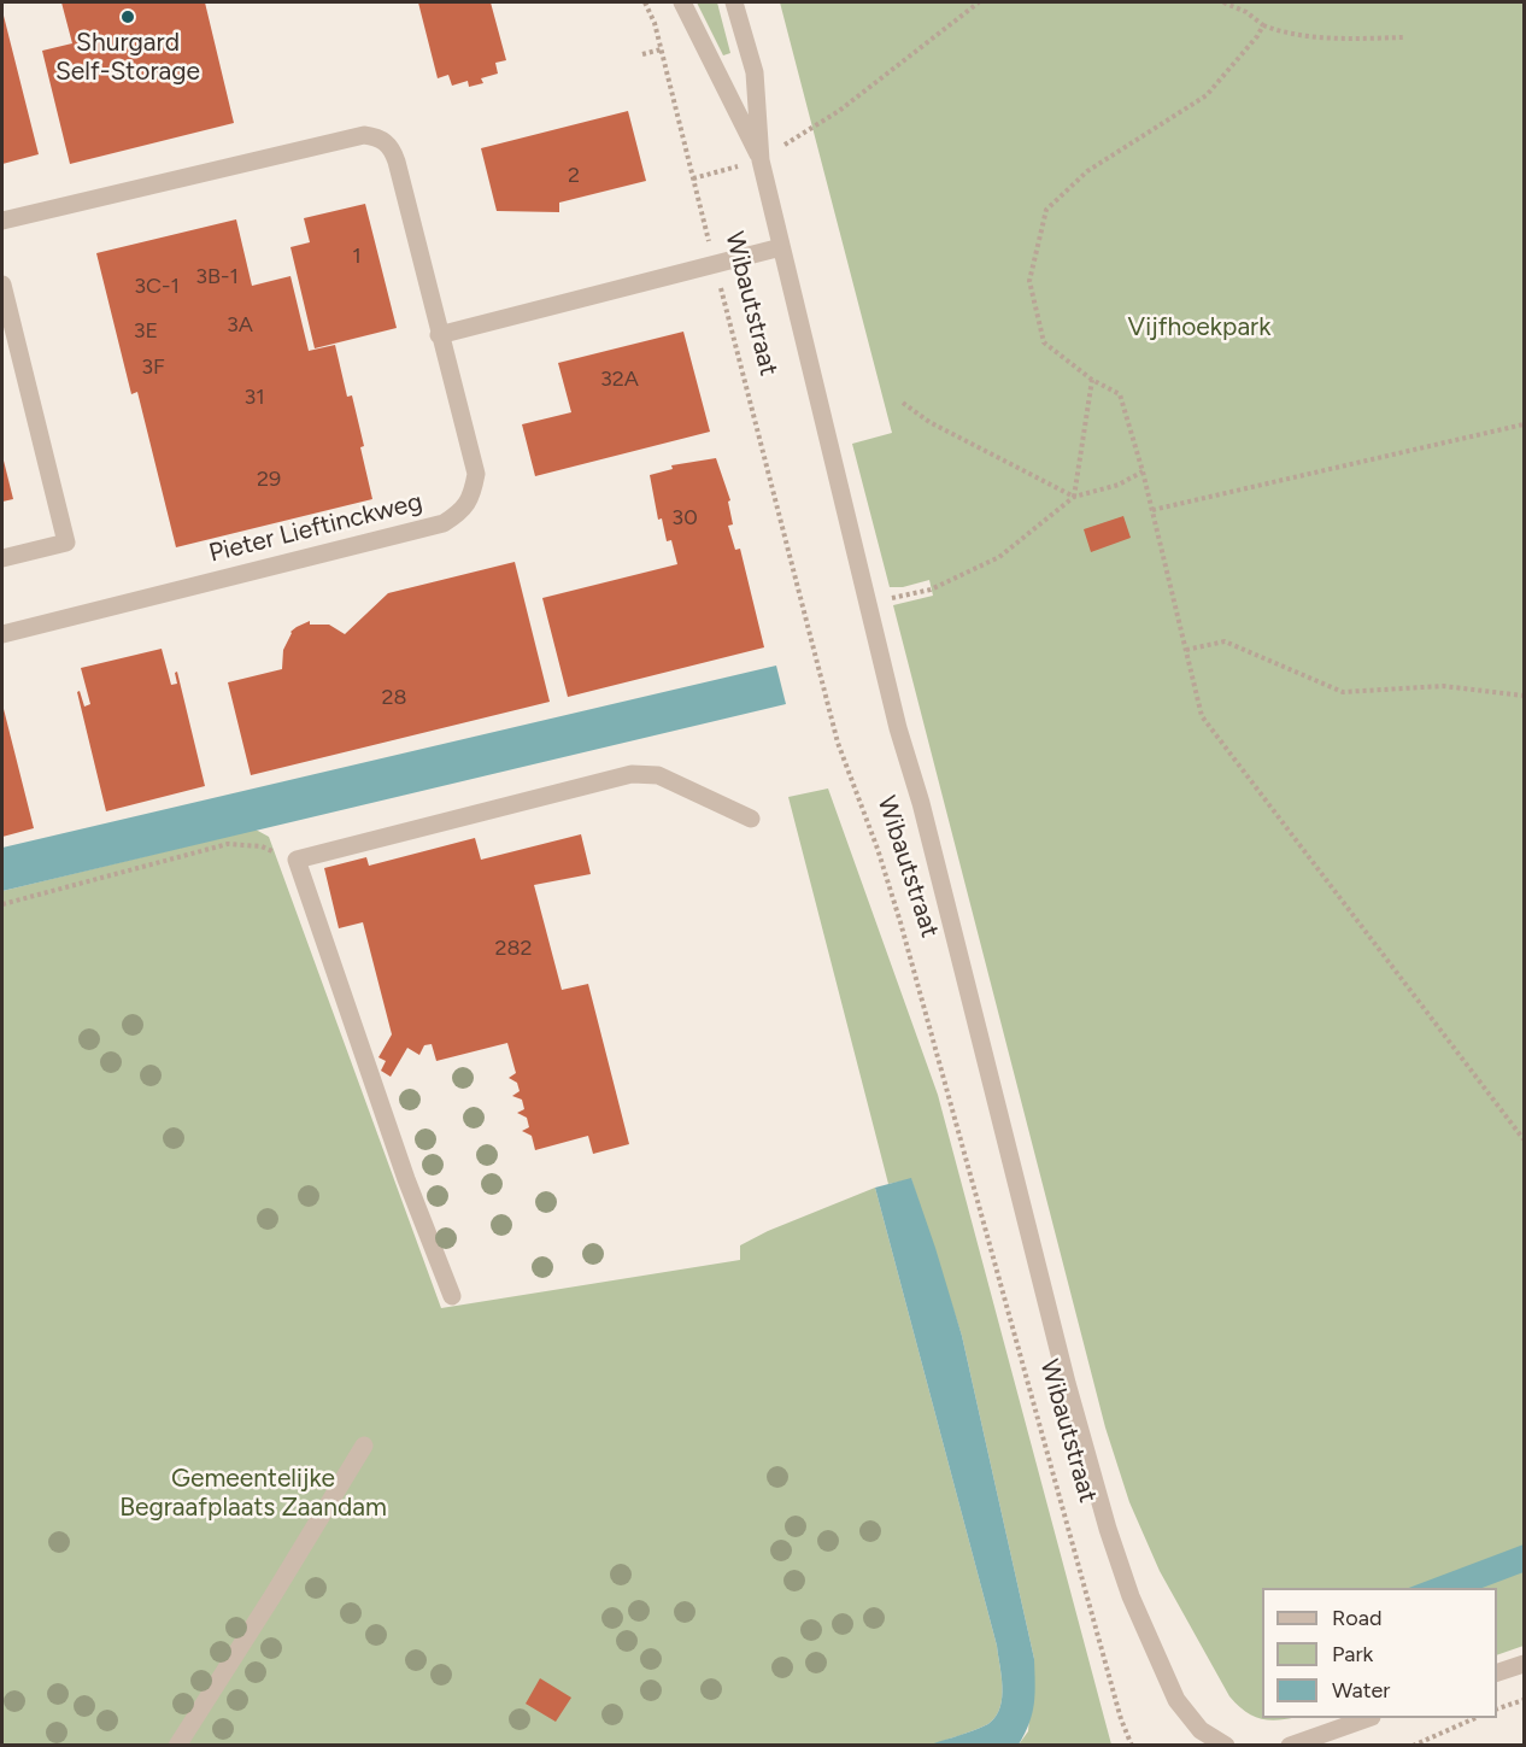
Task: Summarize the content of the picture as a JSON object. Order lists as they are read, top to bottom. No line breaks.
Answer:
{"streets":{"street":["Wibautstraat","Pieter Lieftinckweg"]},"parks":["Vijfhoekpark","Gemeentelijke Begraafplaats Zaandam"],"places":["Shurgard Self-Storage"],"house_numbers":["2","1","3B-1","3C-1","3A","3E","3F","32A","31","29","30","28","282"],"legend":["Road","Park","Water"]}
